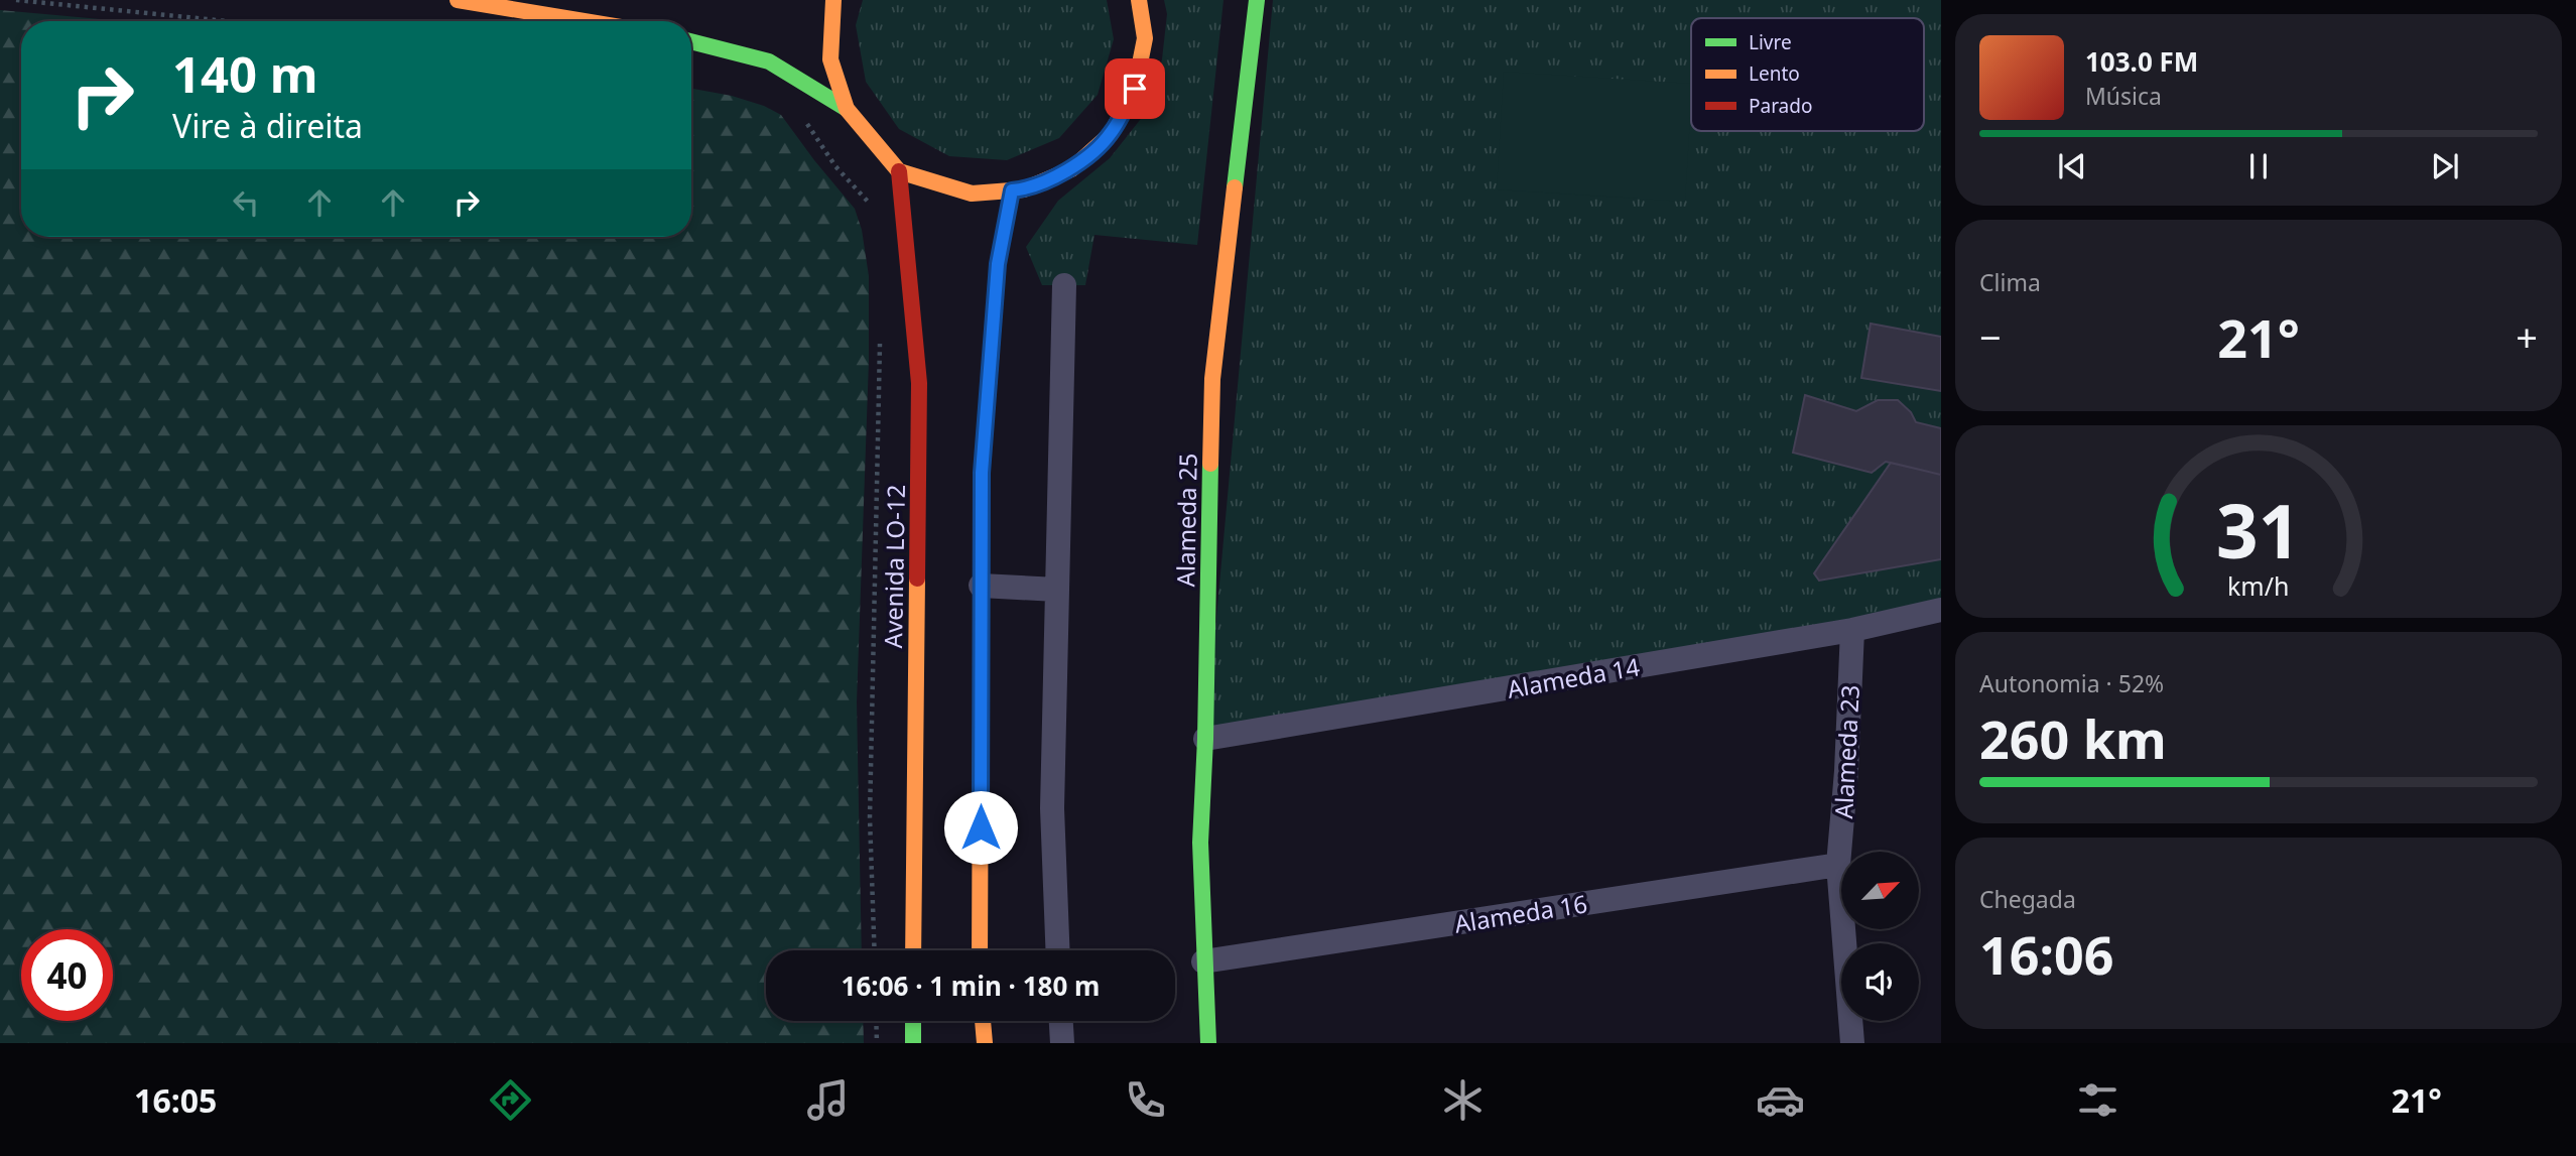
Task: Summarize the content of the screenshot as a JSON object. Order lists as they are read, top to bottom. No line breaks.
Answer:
{"streets":{"street":["Alameda 25","Avenida LO-12","Alameda 14","Alameda 23","Alameda 16"]},"crossings":[["Alameda 25","Alameda 14"],["Alameda 25","Alameda 16"],["Alameda 14","Alameda 23"],["Alameda 23","Alameda 16"]],"legend":["Livre","Lento","Parado"],"north":"top right","page":{"turn":["140 m","Vire à direita"],"song":["103.0 FM","Música"],"tile":["Clima",["Autonomia · 52%","260 km"],["Chegada","16:06"]],"heat":["−","21°","+"],"limit":"40","trip":"16:06 · 1 min · 180 m","tabs":["16:05","21°"],"gauge":["31","km/h"]}}
